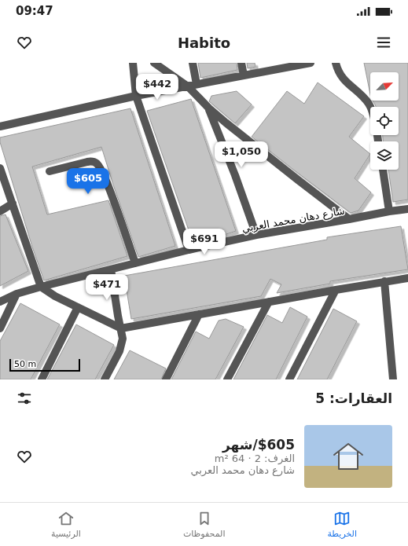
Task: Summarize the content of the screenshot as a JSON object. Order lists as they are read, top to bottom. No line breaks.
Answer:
{"streets":{"street":["شارع دهان محمد العربي"]},"scale_bar":"50 m","north":"top right","page":{"status":"09:47","header":"Habito","price":["$442","$1,050","$605","$691","$471"],"scale":"50 m","heading":"العقارات: 5","list":[{"name":"$605/شهر","note":"الغرف: 2 · 64 m² · شارع دهان محمد العربي"}],"tabs":["الخريطة","المحفوظات","الرئيسية"]}}
